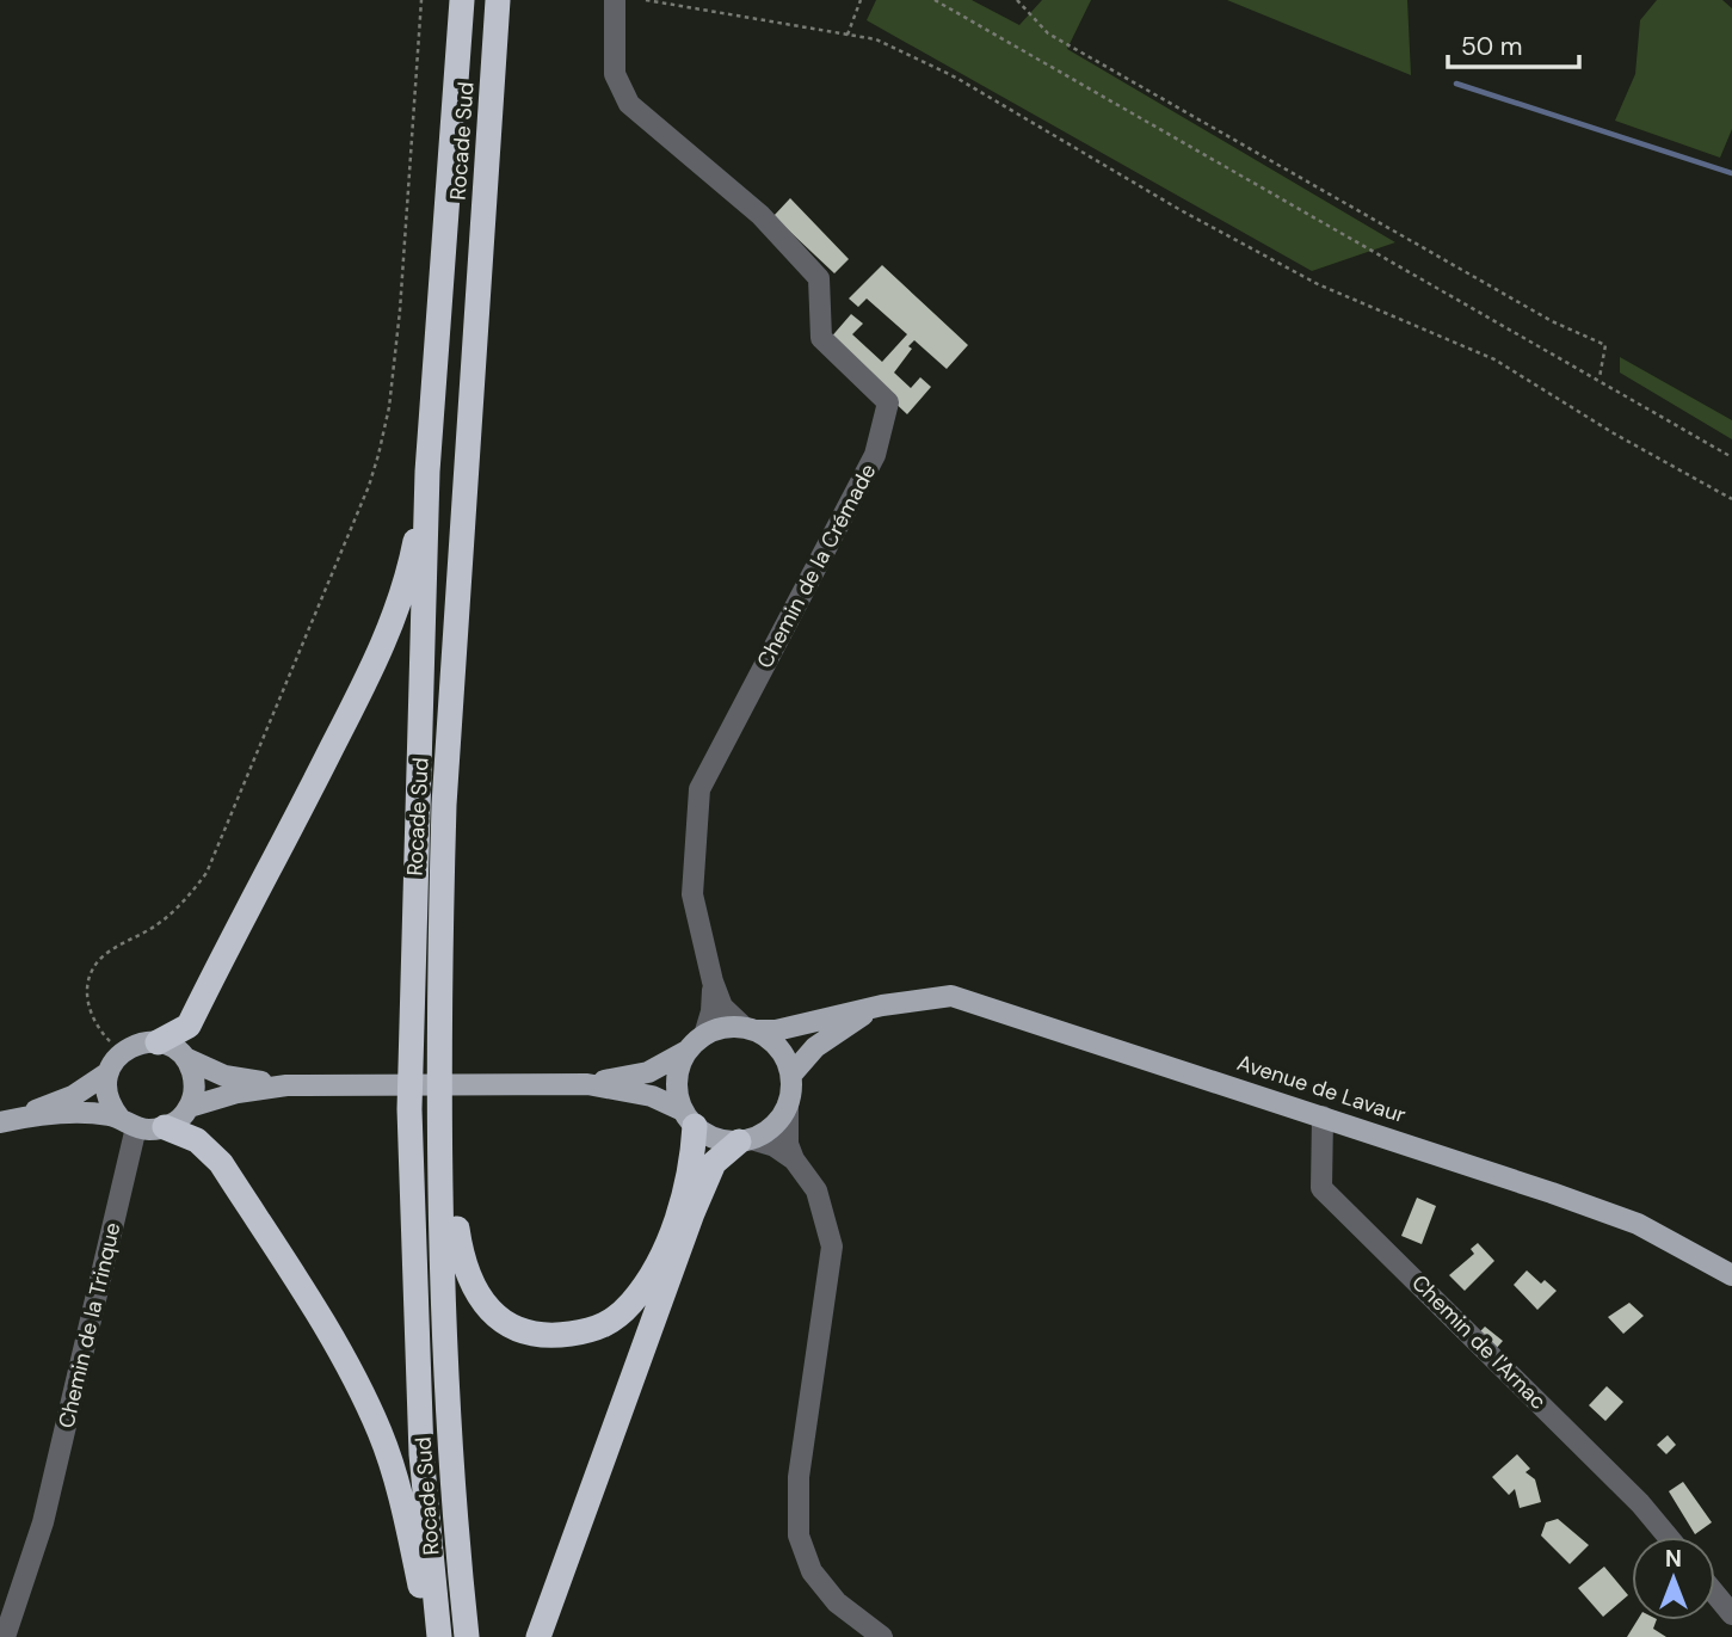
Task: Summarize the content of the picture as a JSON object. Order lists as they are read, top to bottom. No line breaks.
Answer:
{"streets":{"highway":["Rocade Sud"],"main road":["Avenue de Lavaur"],"street":["Chemin de la Crémade","Chemin de la Trinque","Chemin de l'Arnac"]},"crossings":[["Avenue de Lavaur","Chemin de l'Arnac"]],"scale_bar":"50 m","north":"top"}
